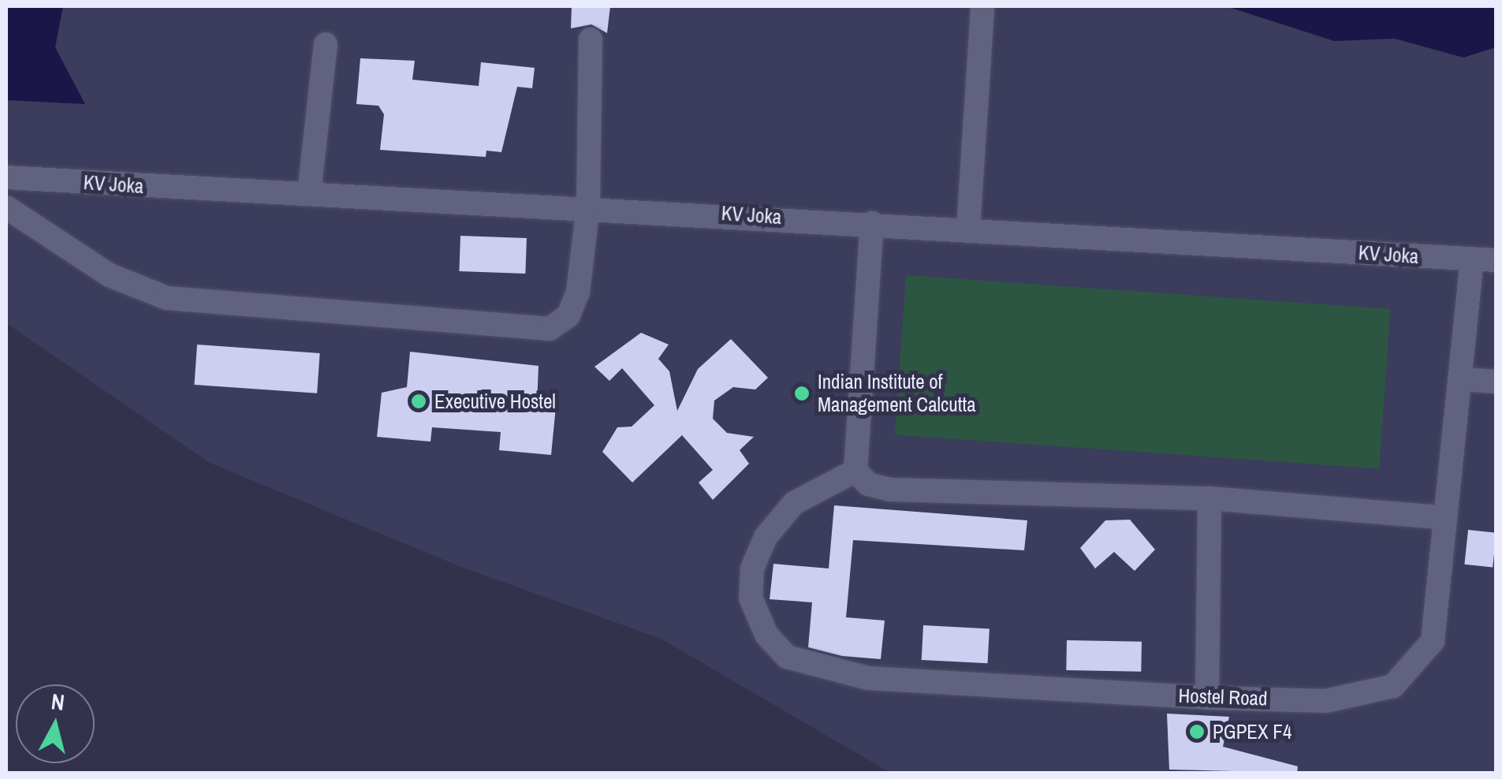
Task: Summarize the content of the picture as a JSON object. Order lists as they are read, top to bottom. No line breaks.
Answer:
{"streets":{"street":["KV Joka","Hostel Road"]},"crossings":[["KV Joka","Hostel Road"]],"places":["Indian Institute of Management Calcutta","Executive Hostel","PGPEX F4"],"north":"top"}
